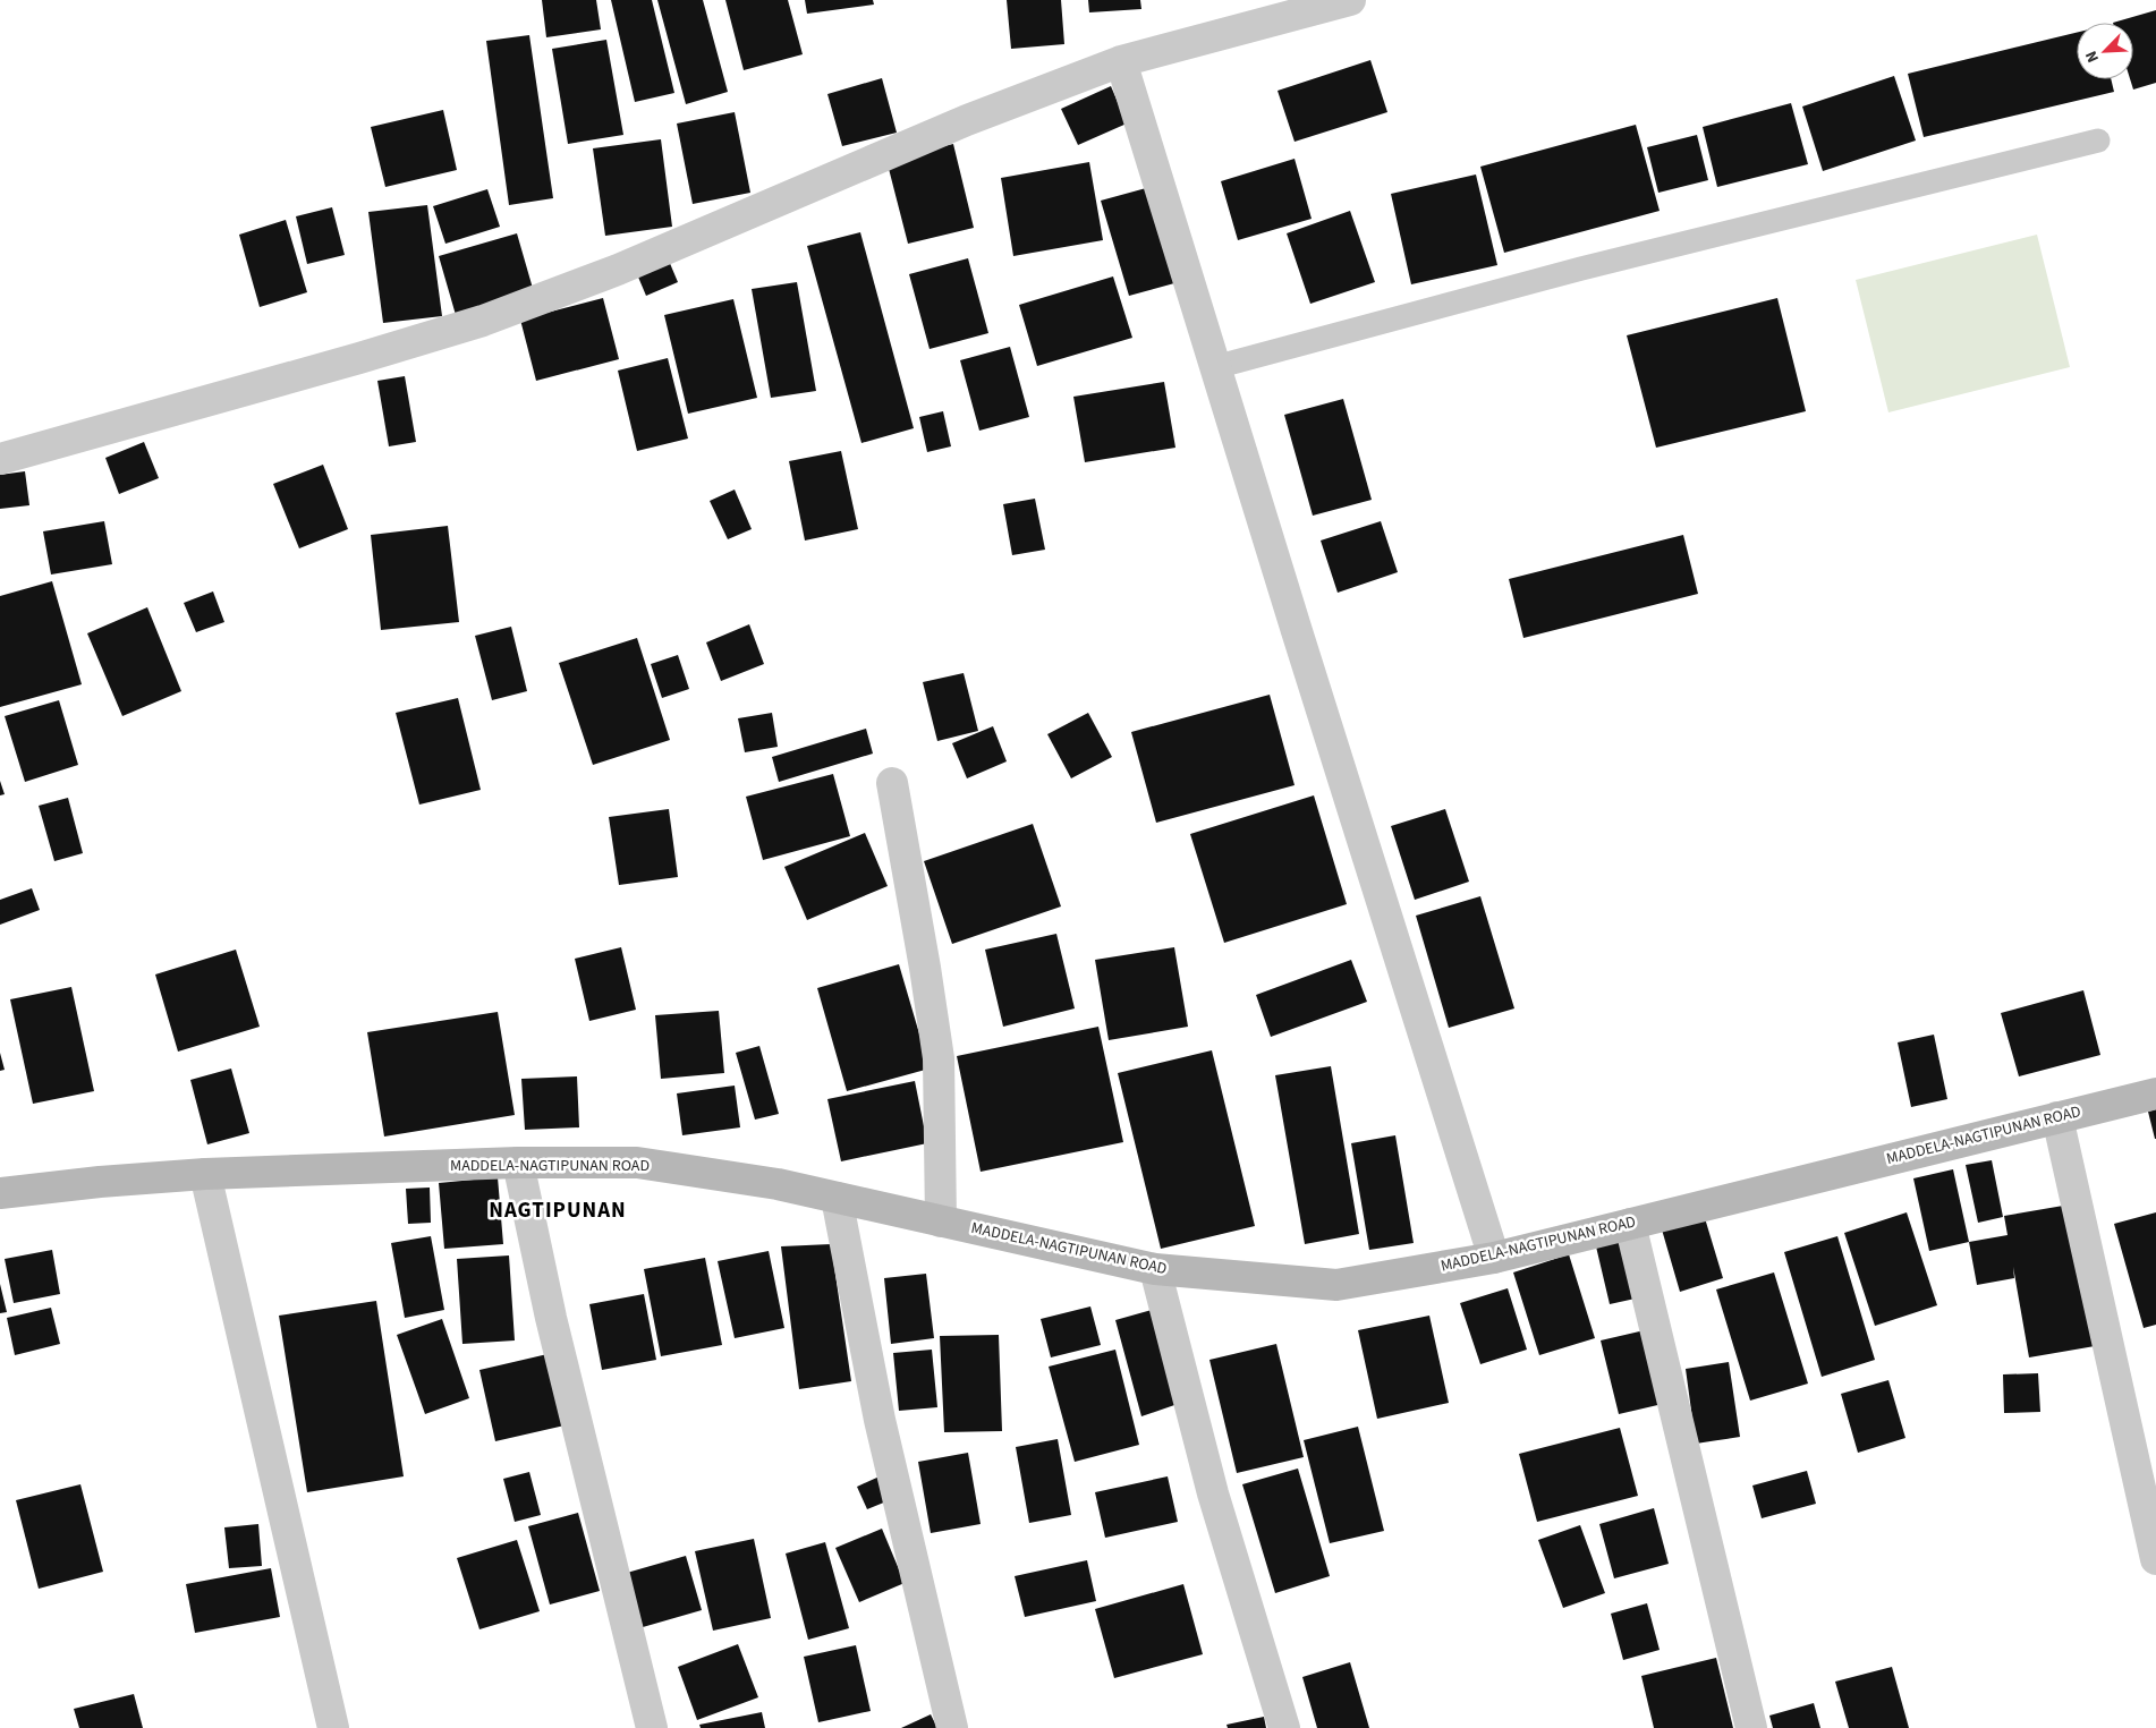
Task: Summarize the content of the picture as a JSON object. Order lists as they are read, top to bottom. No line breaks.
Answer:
{"streets":{"main road":["MADDELA-NAGTIPUNAN ROAD"]},"districts":["NAGTIPUNAN"],"north":"bottom left"}
